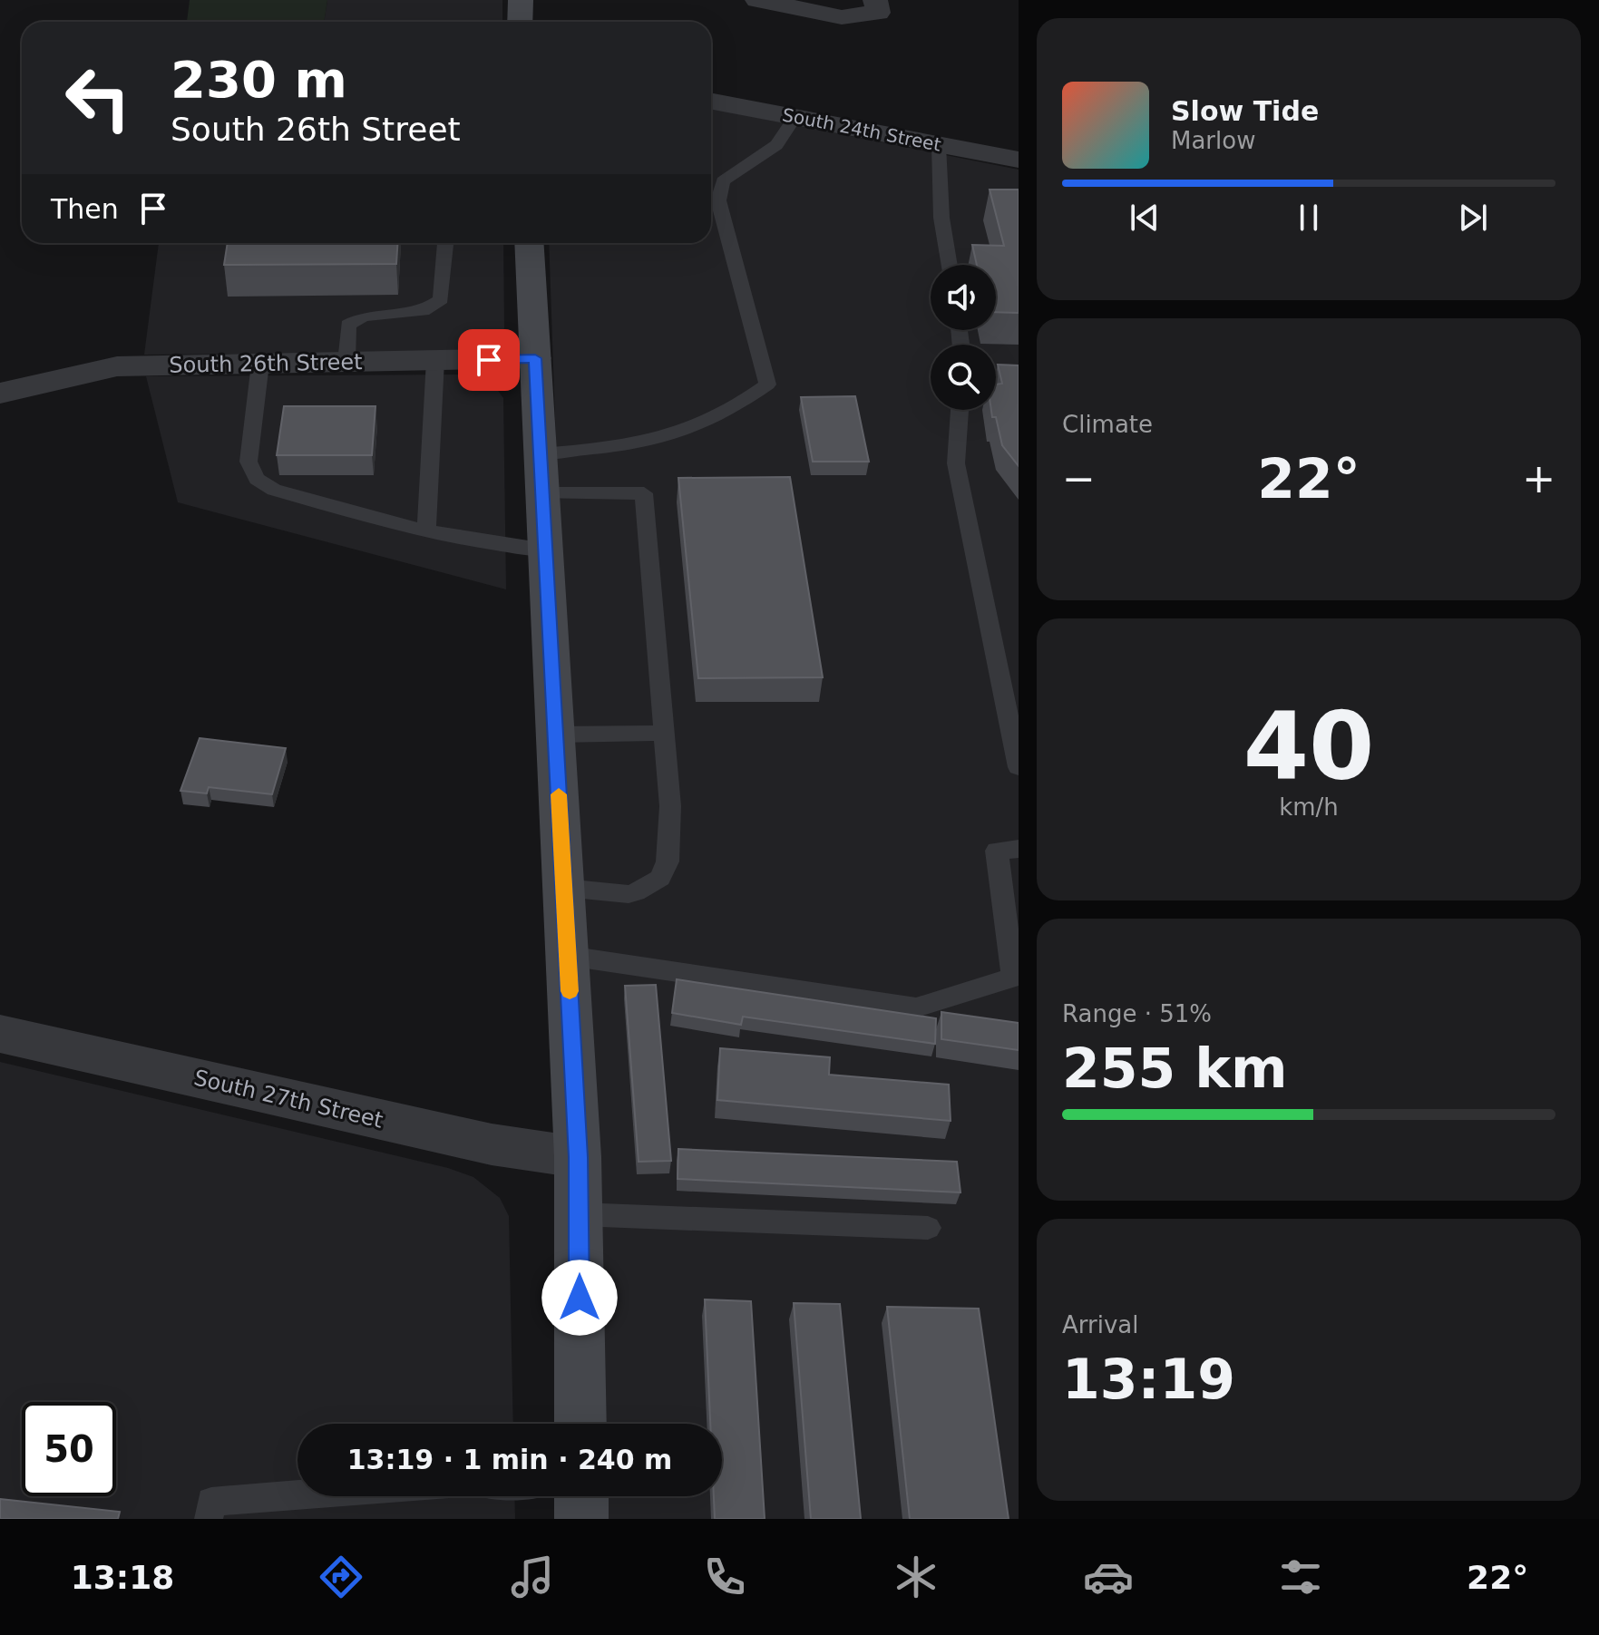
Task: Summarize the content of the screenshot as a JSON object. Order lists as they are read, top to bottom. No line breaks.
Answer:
{"streets":{"street":["South 24th Street","South 26th Street","South 27th Street"]},"page":{"turn":["230 m","South 26th Street"],"song":["Slow Tide","Marlow"],"then":"Then","tile":["Climate",["40","km/h"],["Range · 51%","255 km"],["Arrival","13:19"]],"heat":["−","22°","+"],"limit":"50","trip":"13:19 · 1 min · 240 m","tabs":["13:18","22°"]}}
